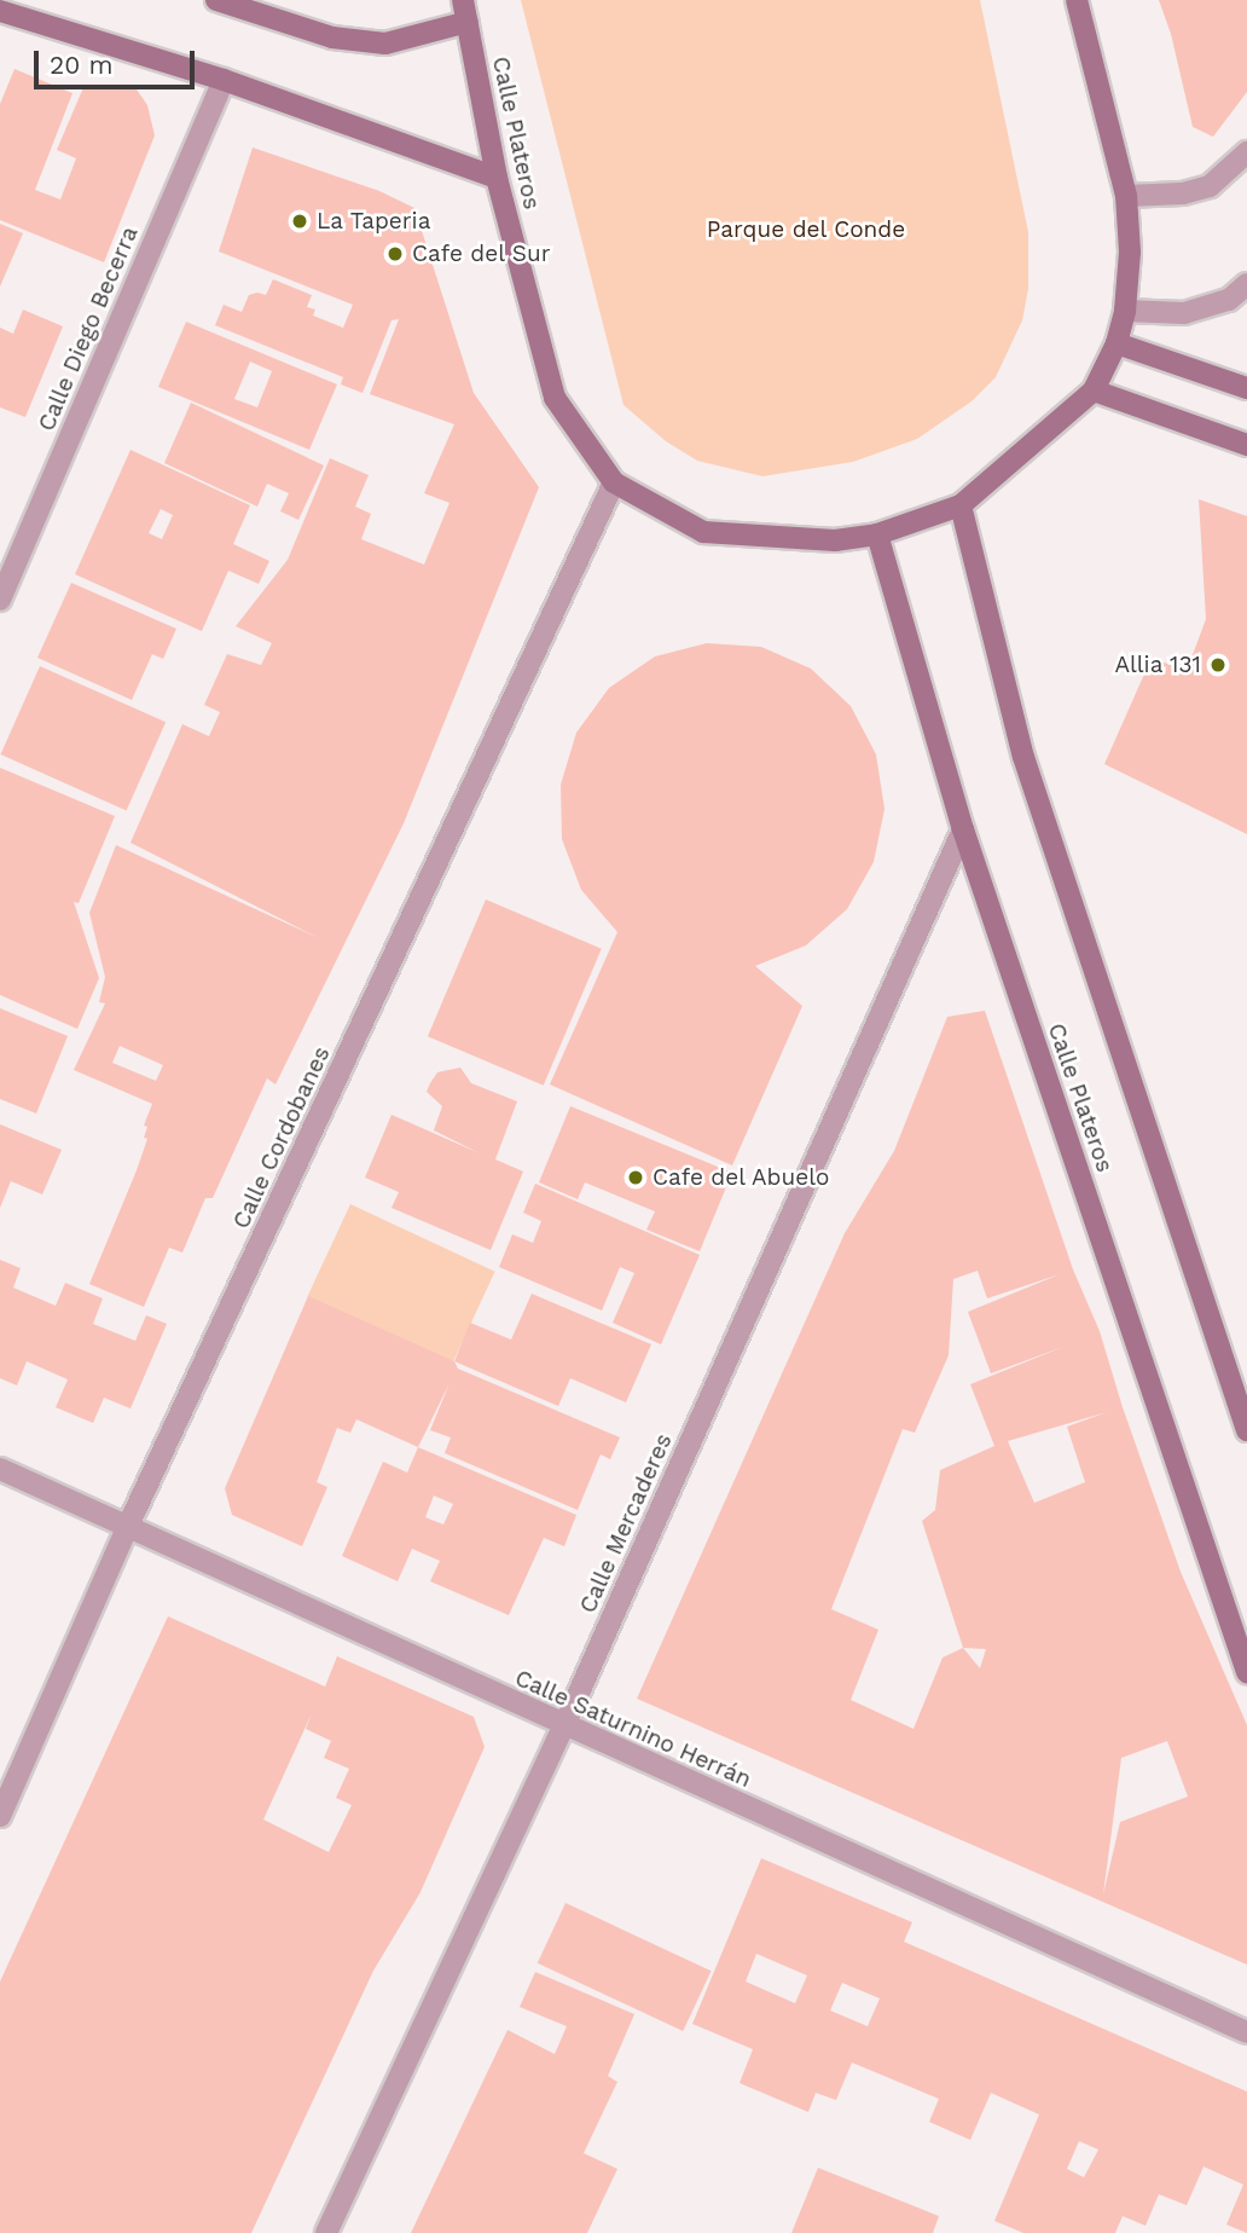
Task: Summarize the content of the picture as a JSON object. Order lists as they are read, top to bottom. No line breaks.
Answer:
{"streets":{"street":["Calle Plateros","Calle Diego Becerra","Calle Cordobanes","Calle Mercaderes","Calle Saturnino Herrán"]},"crossings":[["Calle Plateros","Calle Cordobanes"],["Calle Plateros","Calle Mercaderes"],["Calle Cordobanes","Calle Saturnino Herrán"],["Calle Mercaderes","Calle Saturnino Herrán"]],"parks":["Parque del Conde"],"places":["La Taperia","Cafe del Sur","Allia 131","Cafe del Abuelo"],"scale_bar":"20 m"}
